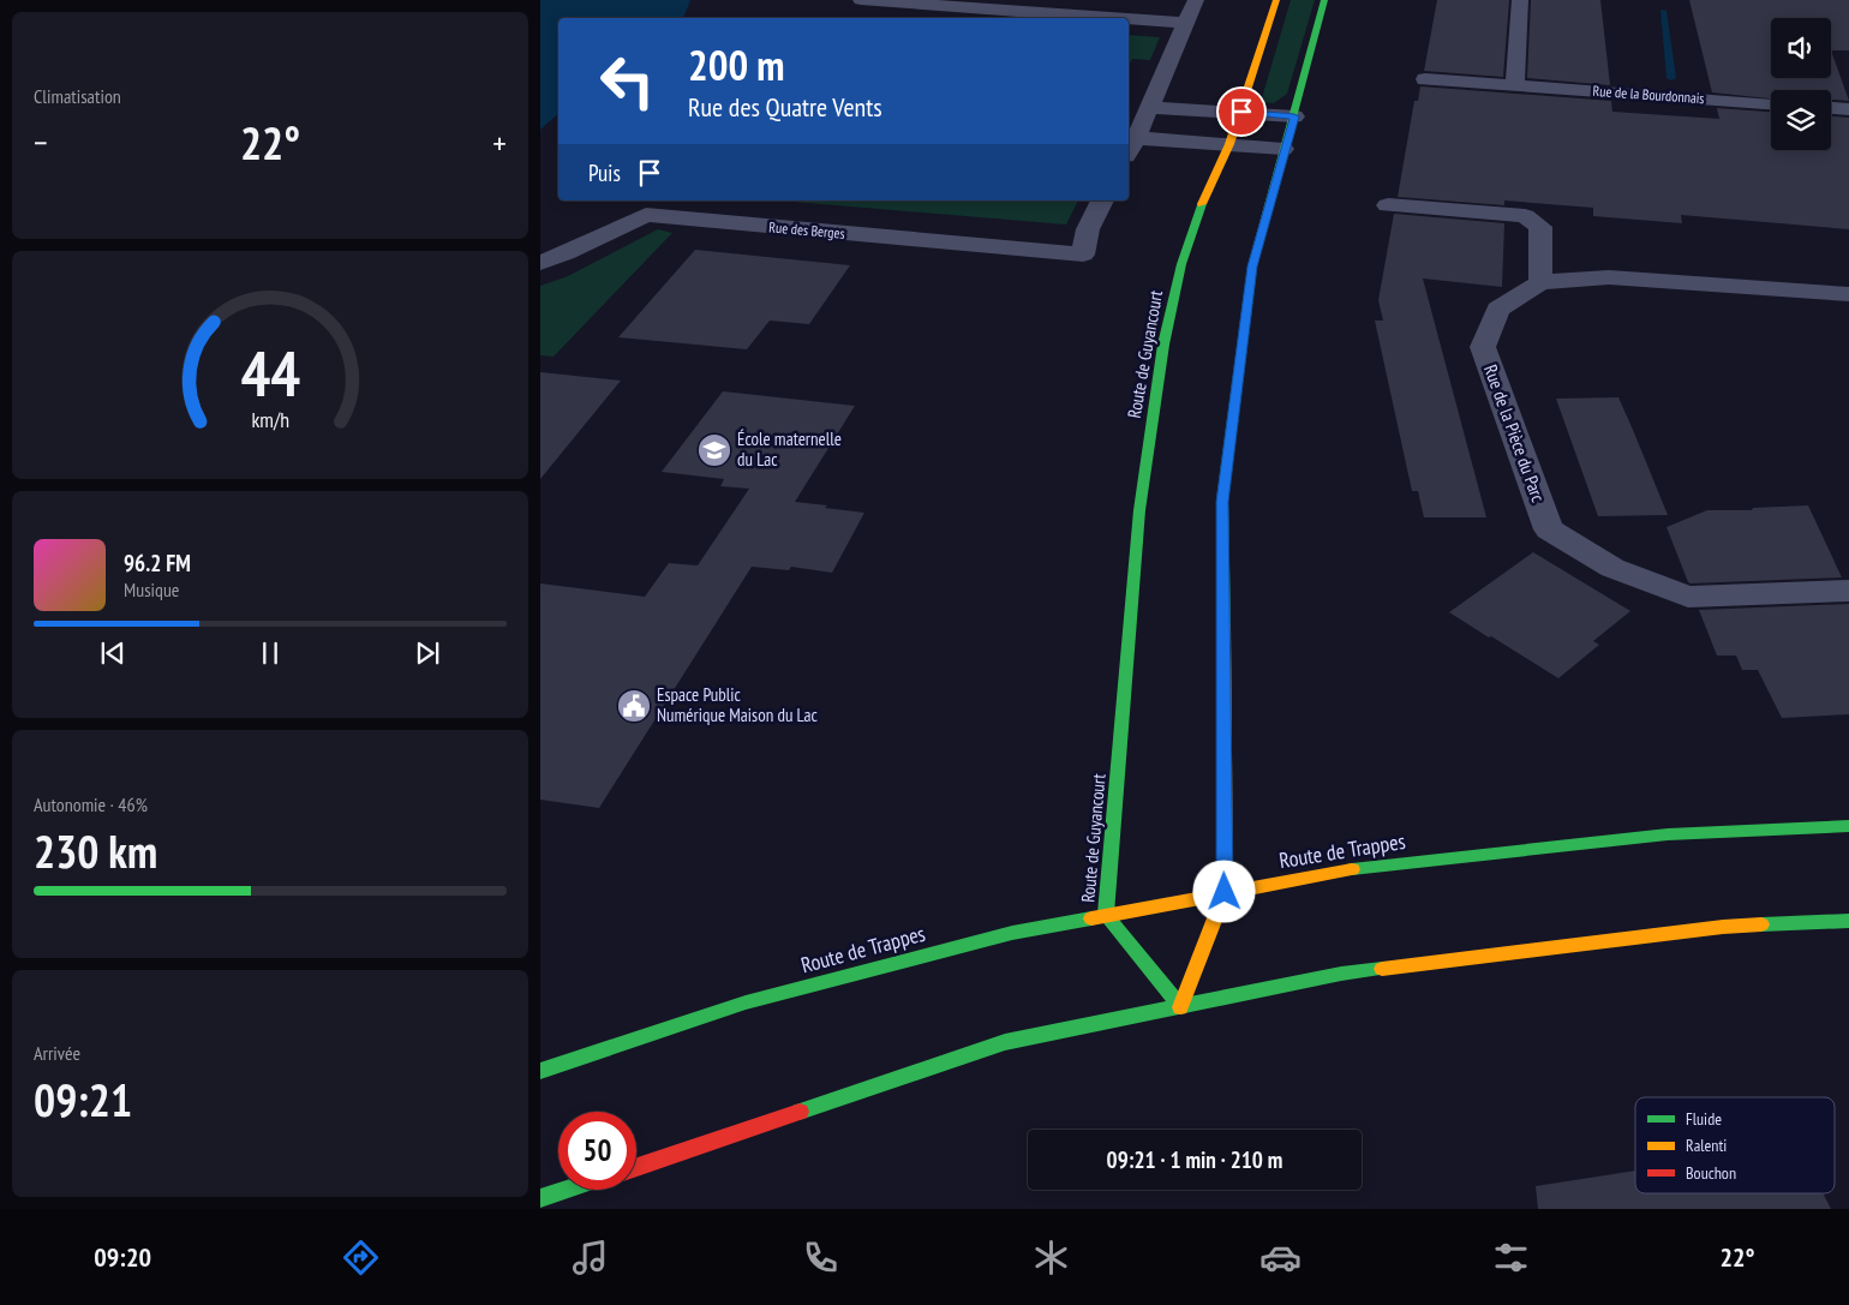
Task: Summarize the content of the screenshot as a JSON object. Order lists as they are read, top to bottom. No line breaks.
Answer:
{"streets":{"main road":["Route de Guyancourt","Route de Trappes"],"street":["Rue de la Bourdonnais","Rue des Berges","Rue de la Pièce du Parc"]},"crossings":[["Route de Guyancourt","Route de Trappes"]],"places":{"school or university":["École maternelle du Lac"],"public building":["Espace Public Numérique Maison du Lac"]},"legend":["Fluide","Ralenti","Bouchon"],"page":{"tile":["Climatisation",["Autonomie · 46%","230 km"],["Arrivée","09:21"]],"turn":["200 m","Rue des Quatre Vents"],"heat":["−","22°","+"],"then":"Puis","song":["96.2 FM","Musique"],"limit":"50","trip":"09:21 · 1 min · 210 m","tabs":["09:20","22°"],"gauge":["44","km/h"]}}
